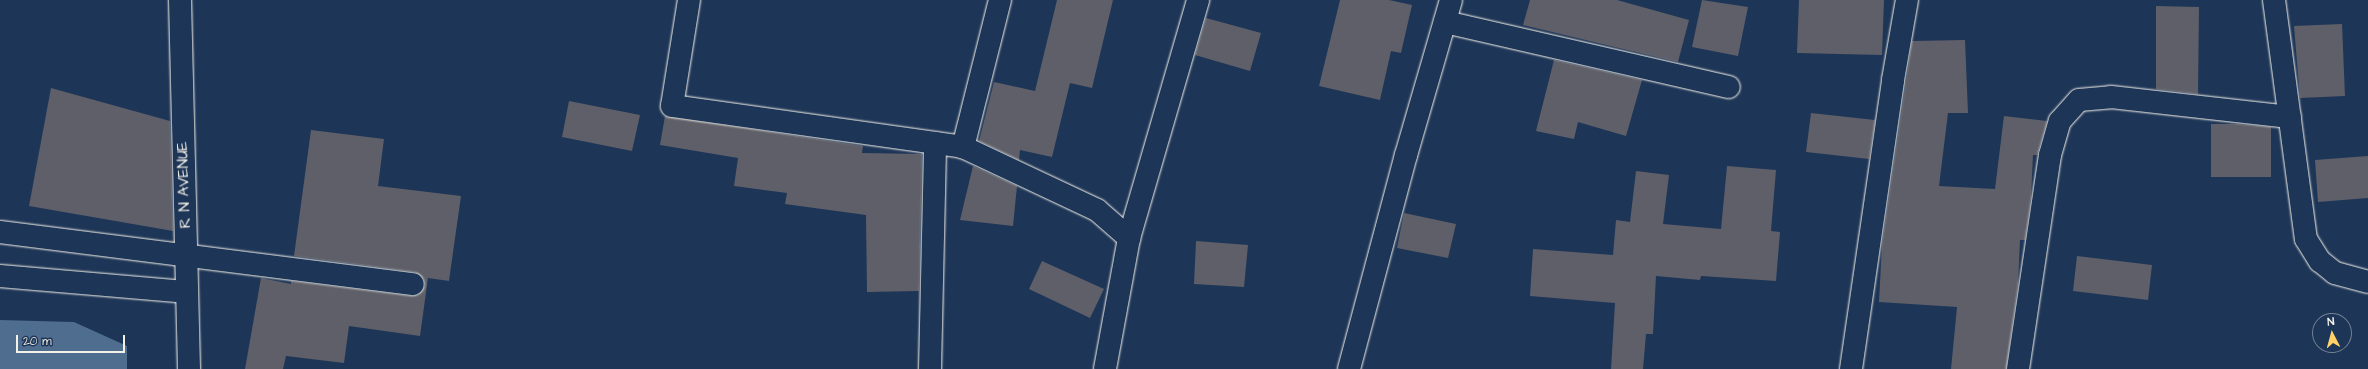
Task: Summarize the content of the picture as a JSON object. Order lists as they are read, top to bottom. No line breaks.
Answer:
{"streets":{"street":["R N AVENUE"]},"scale_bar":"20 m","north":"top"}
